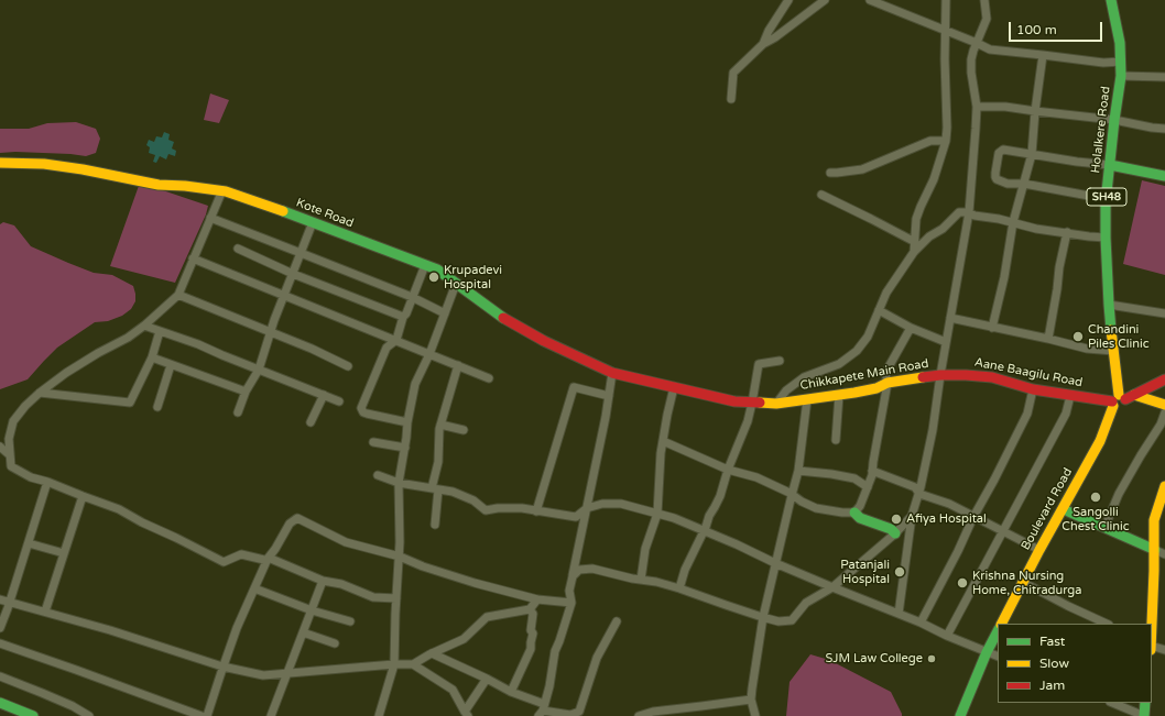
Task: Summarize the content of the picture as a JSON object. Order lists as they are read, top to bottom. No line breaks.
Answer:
{"streets":{"main road":["Holalkere Road","SH48","Kote Road","Aane Baagilu Road","Chikkapete Main Road","Boulevard Road"]},"crossings":[["Holalkere Road","Aane Baagilu Road"],["Holalkere Road","Boulevard Road"],["Kote Road","Chikkapete Main Road"],["Aane Baagilu Road","Chikkapete Main Road"],["Aane Baagilu Road","Boulevard Road"]],"places":["Krupadevi Hospital","Chandini Piles Clinic","Sangolli Chest Clinic","Afiya Hospital","Patanjali Hospital","Krishna Nursing Home, Chitradurga","SJM Law College"],"legend":["Fast","Slow","Jam"],"scale_bar":"100 m"}
